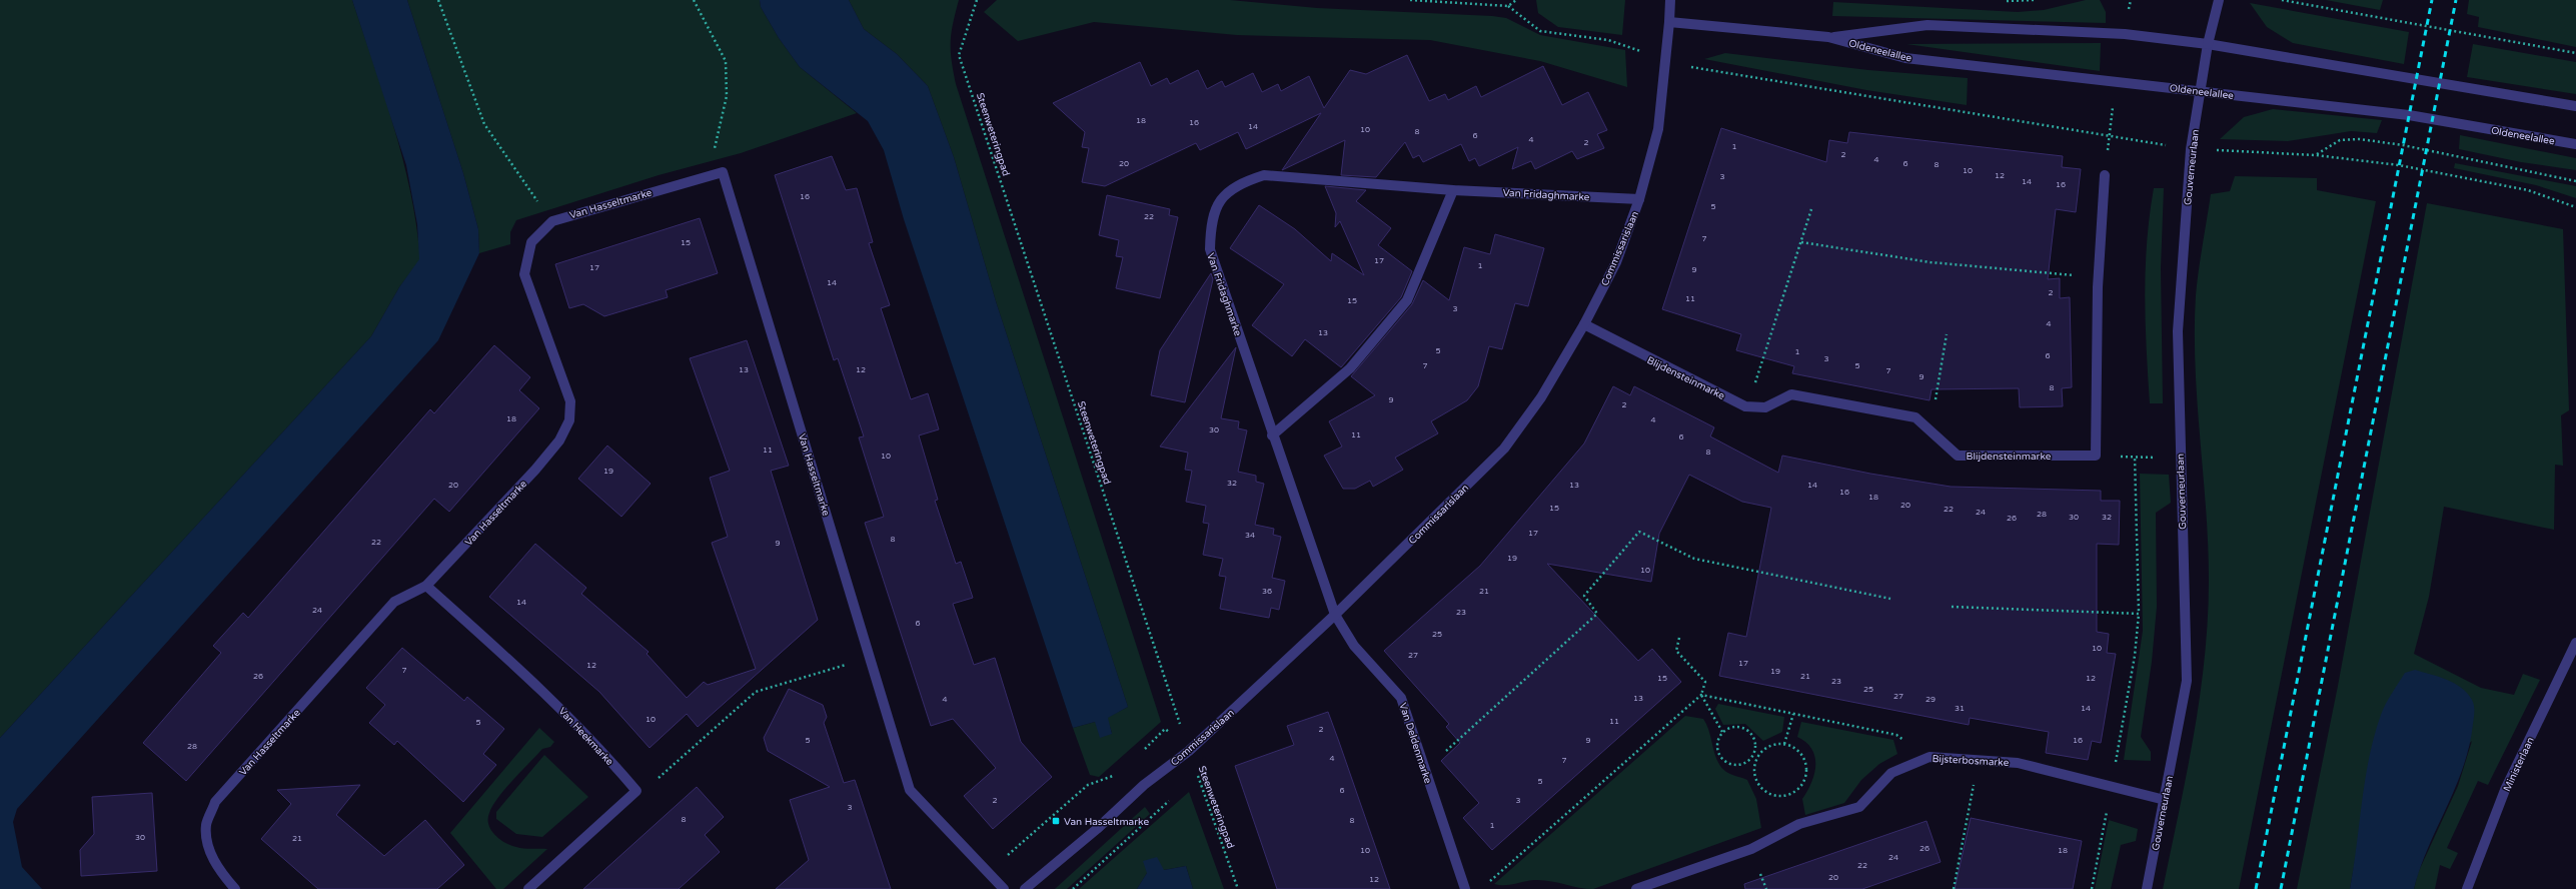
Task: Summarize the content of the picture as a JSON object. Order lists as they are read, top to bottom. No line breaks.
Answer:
{"streets":{"street":["Oldeneelallee","Gouverneurlaan","Van Fridaghmarke","Van Hasseltmarke","Commissarislaan","Blijdensteinmarke","Van Heekmarke","Van Deldenmarke","Bijsterbosmarke","Ministerlaan"],"path":["Steenweteringpad"]},"crossings":[["Oldeneelallee","Gouverneurlaan"],["Oldeneelallee","Commissarislaan"],["Steenweteringpad","Commissarislaan"],["Gouverneurlaan","Bijsterbosmarke"],["Van Fridaghmarke","Commissarislaan"],["Van Fridaghmarke","Van Deldenmarke"],["Van Hasseltmarke","Van Heekmarke"],["Commissarislaan","Blijdensteinmarke"],["Commissarislaan","Van Deldenmarke"]],"places":{"transit":["Van Hasseltmarke"]},"house_numbers":["18","16","14","10","8","6","4","2","1","2","4","20","6","8","10","12","3","14","16","16","5","22","7","15","17","1","17","9","14","2","11","15","3","4","13","5","1","6","3","7","5","13","12","7","9","8","9","2","18","4","30","11","6","11","8","10","19","32","20","13","14","16","18","20","15","22","24","28","30","32","26","17","34","8","22","9","19","10","36","21","14","24","23","6","25","10","27","17","12","7","19","26","21","15","12","23","25","27","13","4","29","31","14","10","11","5","2","5","9","16","28","4","7","5","6","2","3","3","8","8","1","30","21","26","10","18","24","22","20","12"]}
